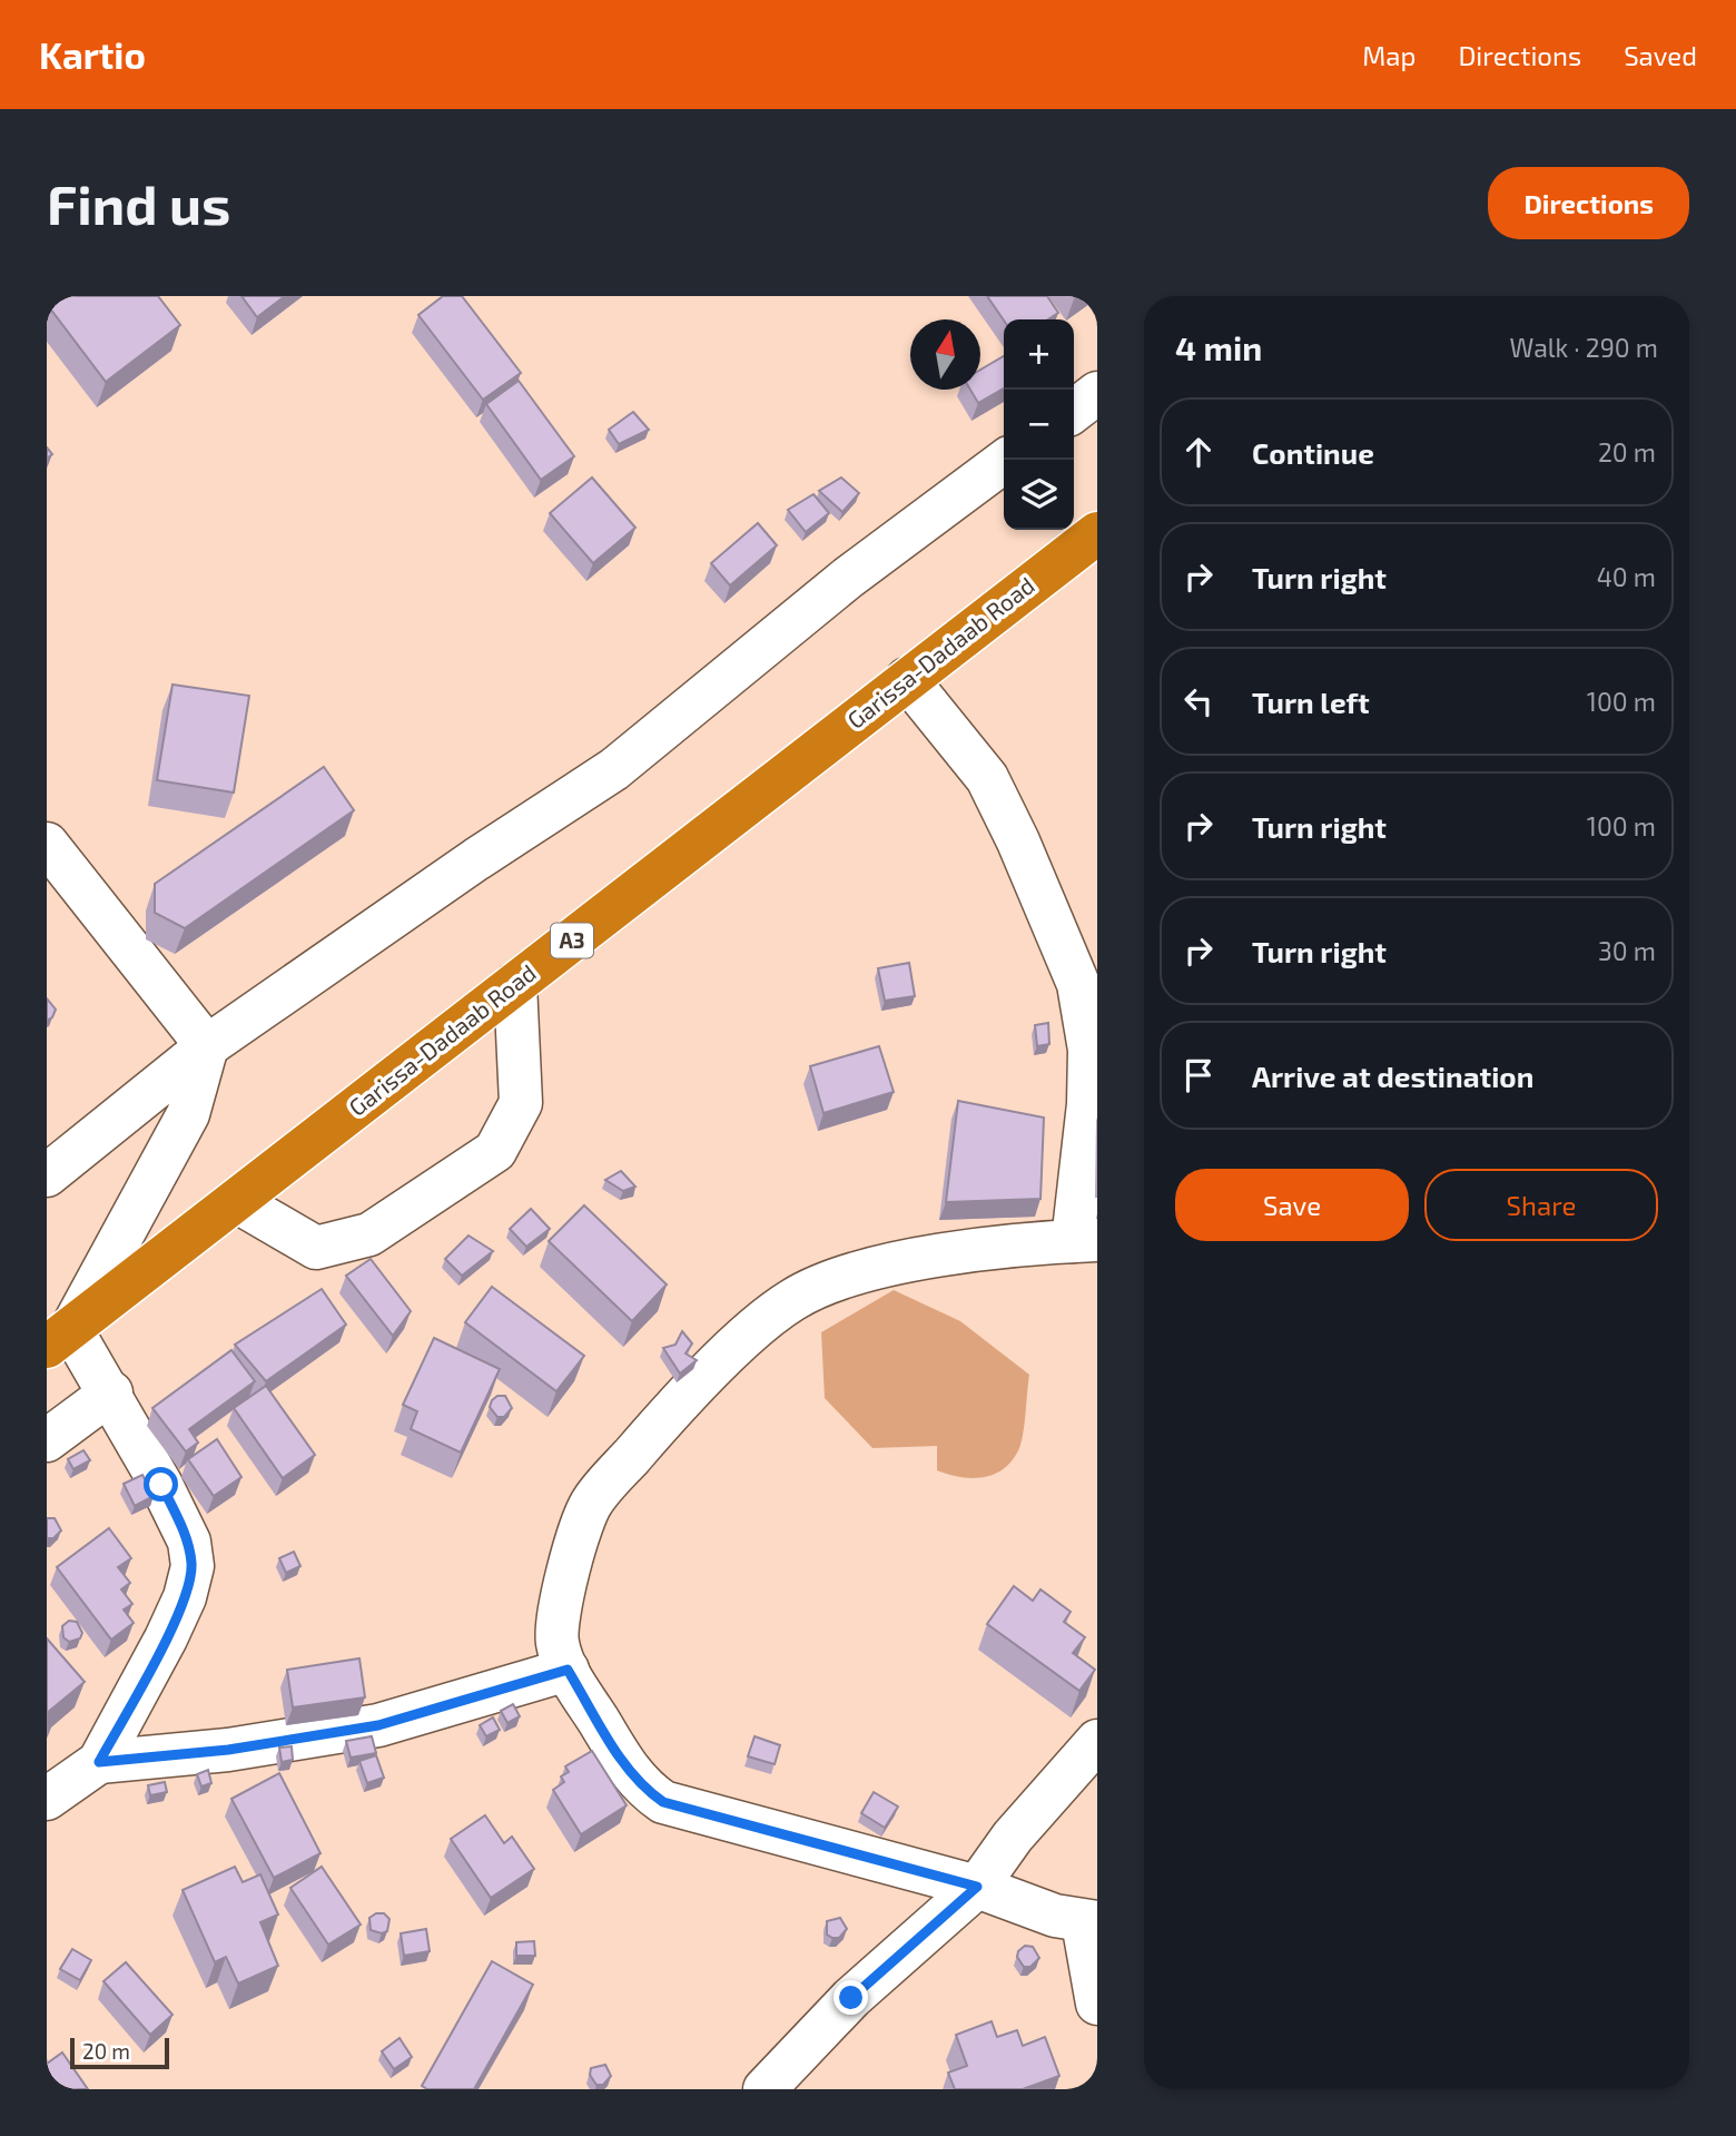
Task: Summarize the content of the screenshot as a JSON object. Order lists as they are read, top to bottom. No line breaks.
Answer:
{"streets":{"highway":["Garissa-Dadaab Road","A3"]},"scale_bar":"20 m","north":"top","page":{"header":"Kartio","nav":["Map","Directions","Saved"],"buttons":["Directions",["Save","Share"]],"title":"Find us","heading":["4 min","Walk · 290 m"],"map_buttons":["+","−"],"list":[["Continue","20 m"],["Turn right","40 m"],["Turn left","100 m"],["Turn right","100 m"],["Turn right","30 m"],"Arrive at destination"],"scale":"20 m"}}
